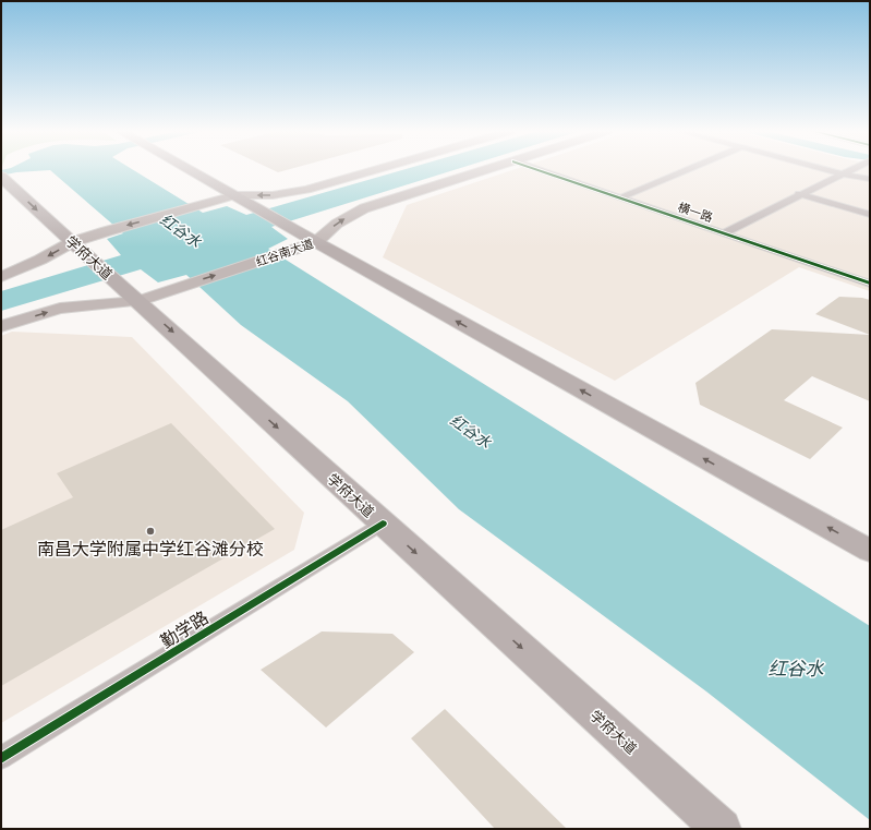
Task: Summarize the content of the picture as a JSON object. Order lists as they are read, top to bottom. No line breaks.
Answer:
{"streets":{"main road":["红谷南大道","学府大道"],"street":["横一路","勤学路"]},"crossings":[["红谷南大道","学府大道"],["学府大道","勤学路"]],"water":["红谷水"],"places":["南昌大学附属中学红谷滩分校"]}
